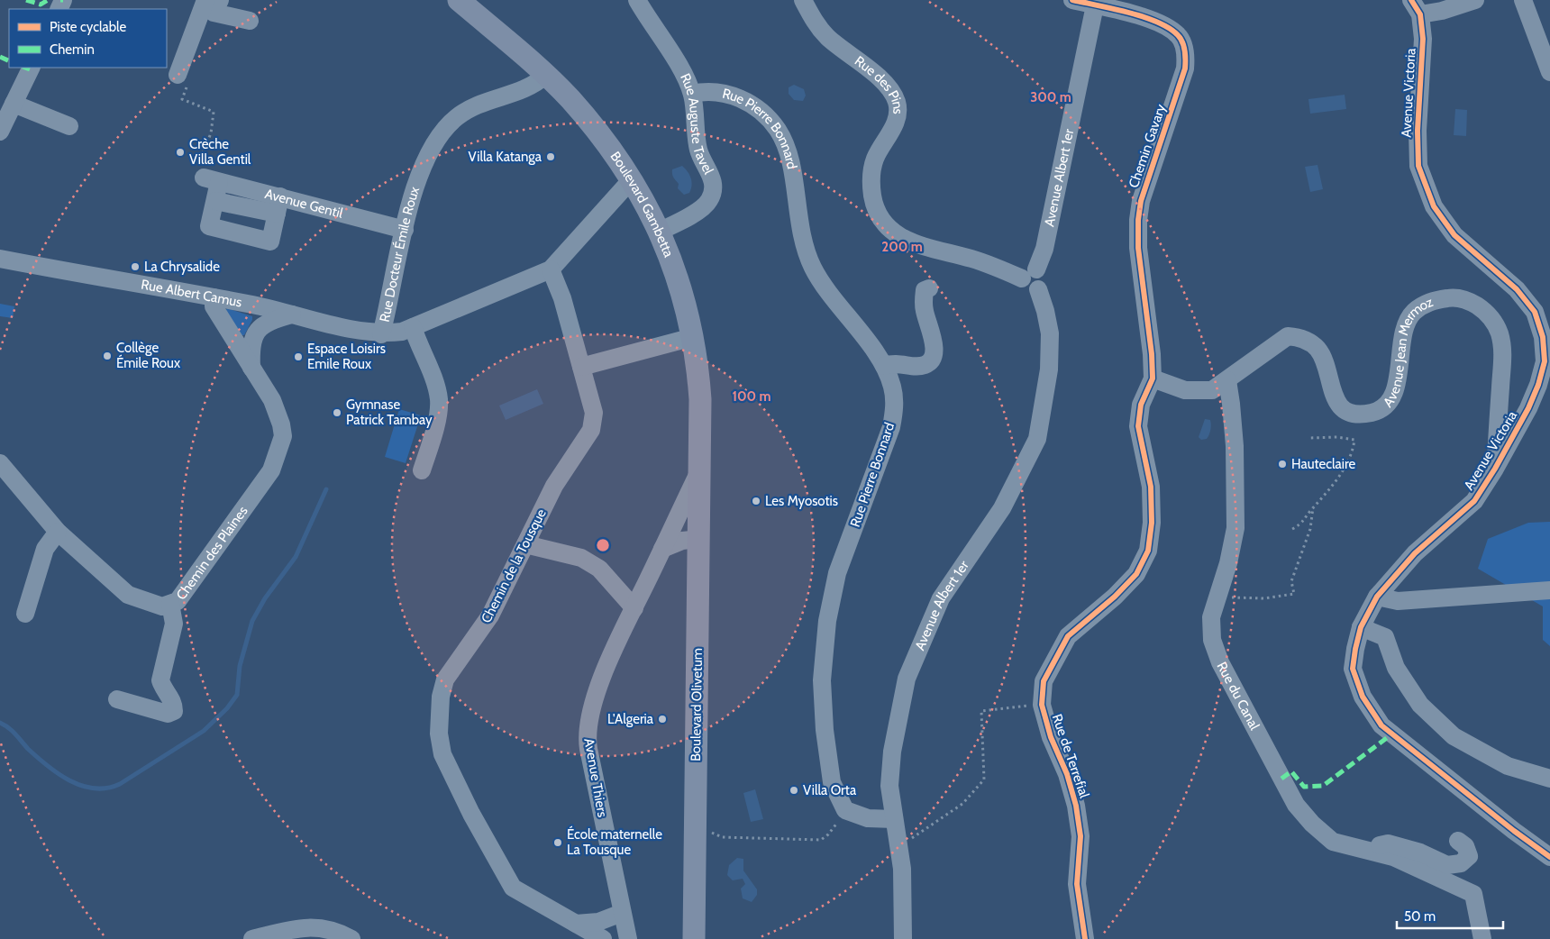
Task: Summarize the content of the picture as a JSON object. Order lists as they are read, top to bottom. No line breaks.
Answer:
{"streets":{"main road":["Boulevard Gambetta","Boulevard Olivetum"],"street":["Rue des Pins","Avenue Victoria","Rue Auguste Tavel","Rue Pierre Bonnard","Chemin Gavary","Avenue Albert 1er","Avenue Gentil","Rue Docteur Émile Roux","Rue Albert Camus","Avenue Jean Mermoz","Chemin des Plaines","Chemin de la Tousque","Rue du Canal","Rue de Terrefial","Avenue Thiers"]},"crossings":[["Rue des Pins","Avenue Albert 1er"],["Avenue Victoria","Avenue Jean Mermoz"],["Rue Auguste Tavel","Rue Pierre Bonnard"],["Rue Auguste Tavel","Boulevard Gambetta"],["Chemin Gavary","Avenue Albert 1er"],["Chemin Gavary","Avenue Jean Mermoz"],["Chemin Gavary","Rue de Terrefial"],["Avenue Gentil","Rue Docteur Émile Roux"],["Boulevard Gambetta","Rue Docteur Émile Roux"],["Boulevard Gambetta","Boulevard Olivetum"],["Boulevard Gambetta","Avenue Thiers"],["Rue Docteur Émile Roux","Rue Albert Camus"],["Rue Docteur Émile Roux","Chemin de la Tousque"],["Rue Albert Camus","Chemin des Plaines"],["Avenue Jean Mermoz","Rue du Canal"],["Avenue Jean Mermoz","Rue de Terrefial"],["Boulevard Olivetum","Avenue Thiers"]],"places":["Crèche Villa Gentil","Villa Katanga","La Chrysalide","Collège Émile Roux","Espace Loisirs Emile Roux","Gymnase Patrick Tambay","Hauteclaire","Les Myosotis","L'Algeria","Villa Orta","École maternelle La Tousque"],"legend":["Piste cyclable","Chemin"],"scale_bar":"50 m","rings":["300 m","200 m","100 m"]}
